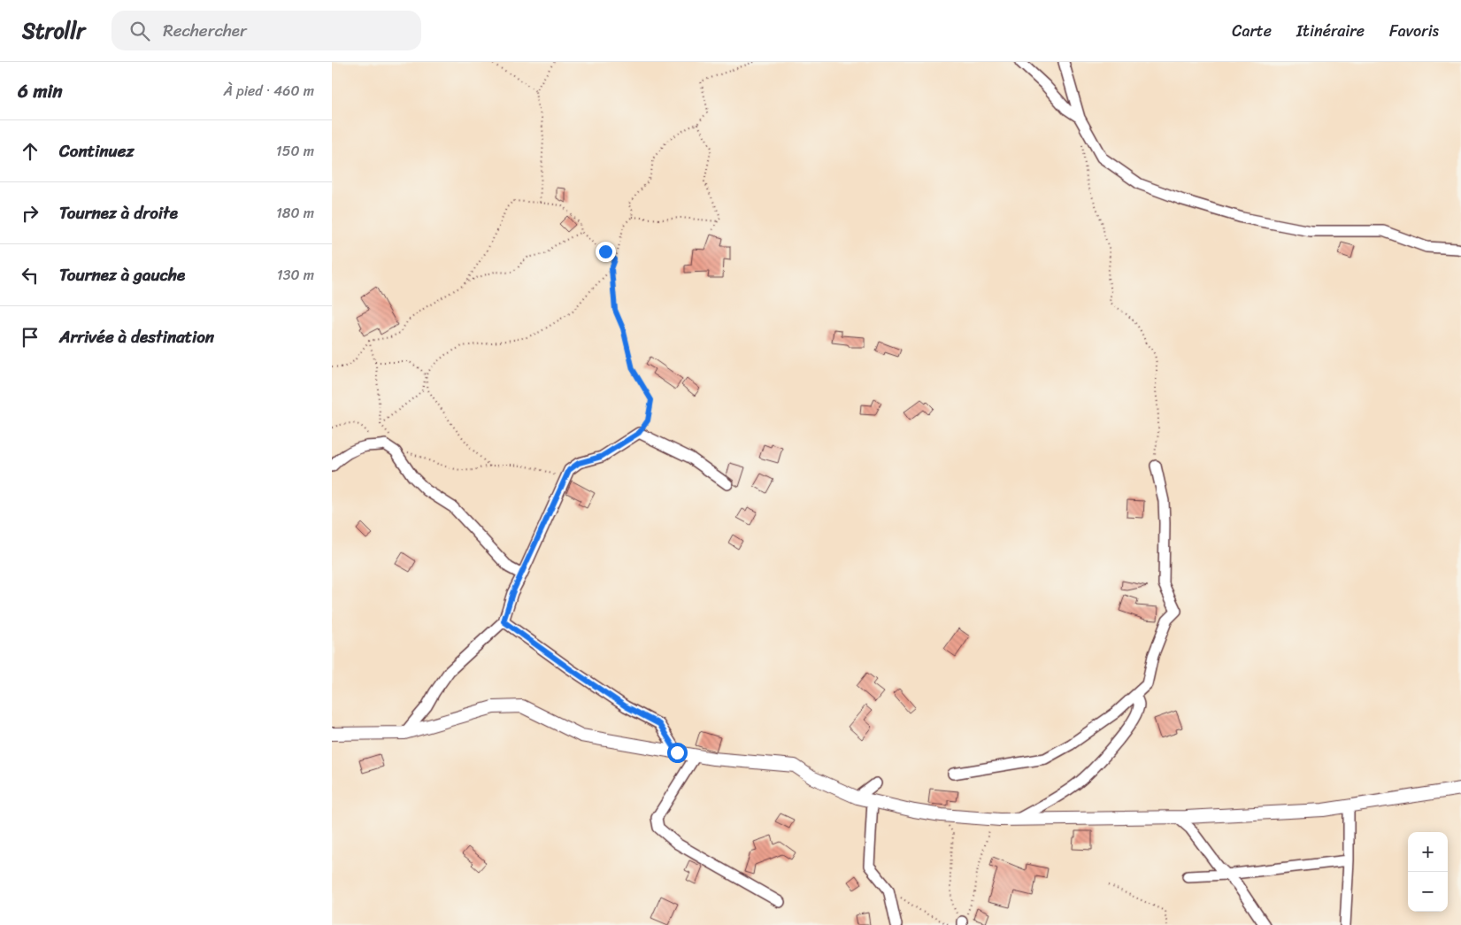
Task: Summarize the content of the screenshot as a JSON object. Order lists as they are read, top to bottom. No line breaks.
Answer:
{"page":{"header":"Strollr","search":"Rechercher","nav":["Carte","Itinéraire","Favoris"],"heading":["6 min","À pied · 460 m"],"list":[["Continuez","150 m"],["Tournez à droite","180 m"],["Tournez à gauche","130 m"],"Arrivée à destination"],"map_buttons":["+","−"]}}
